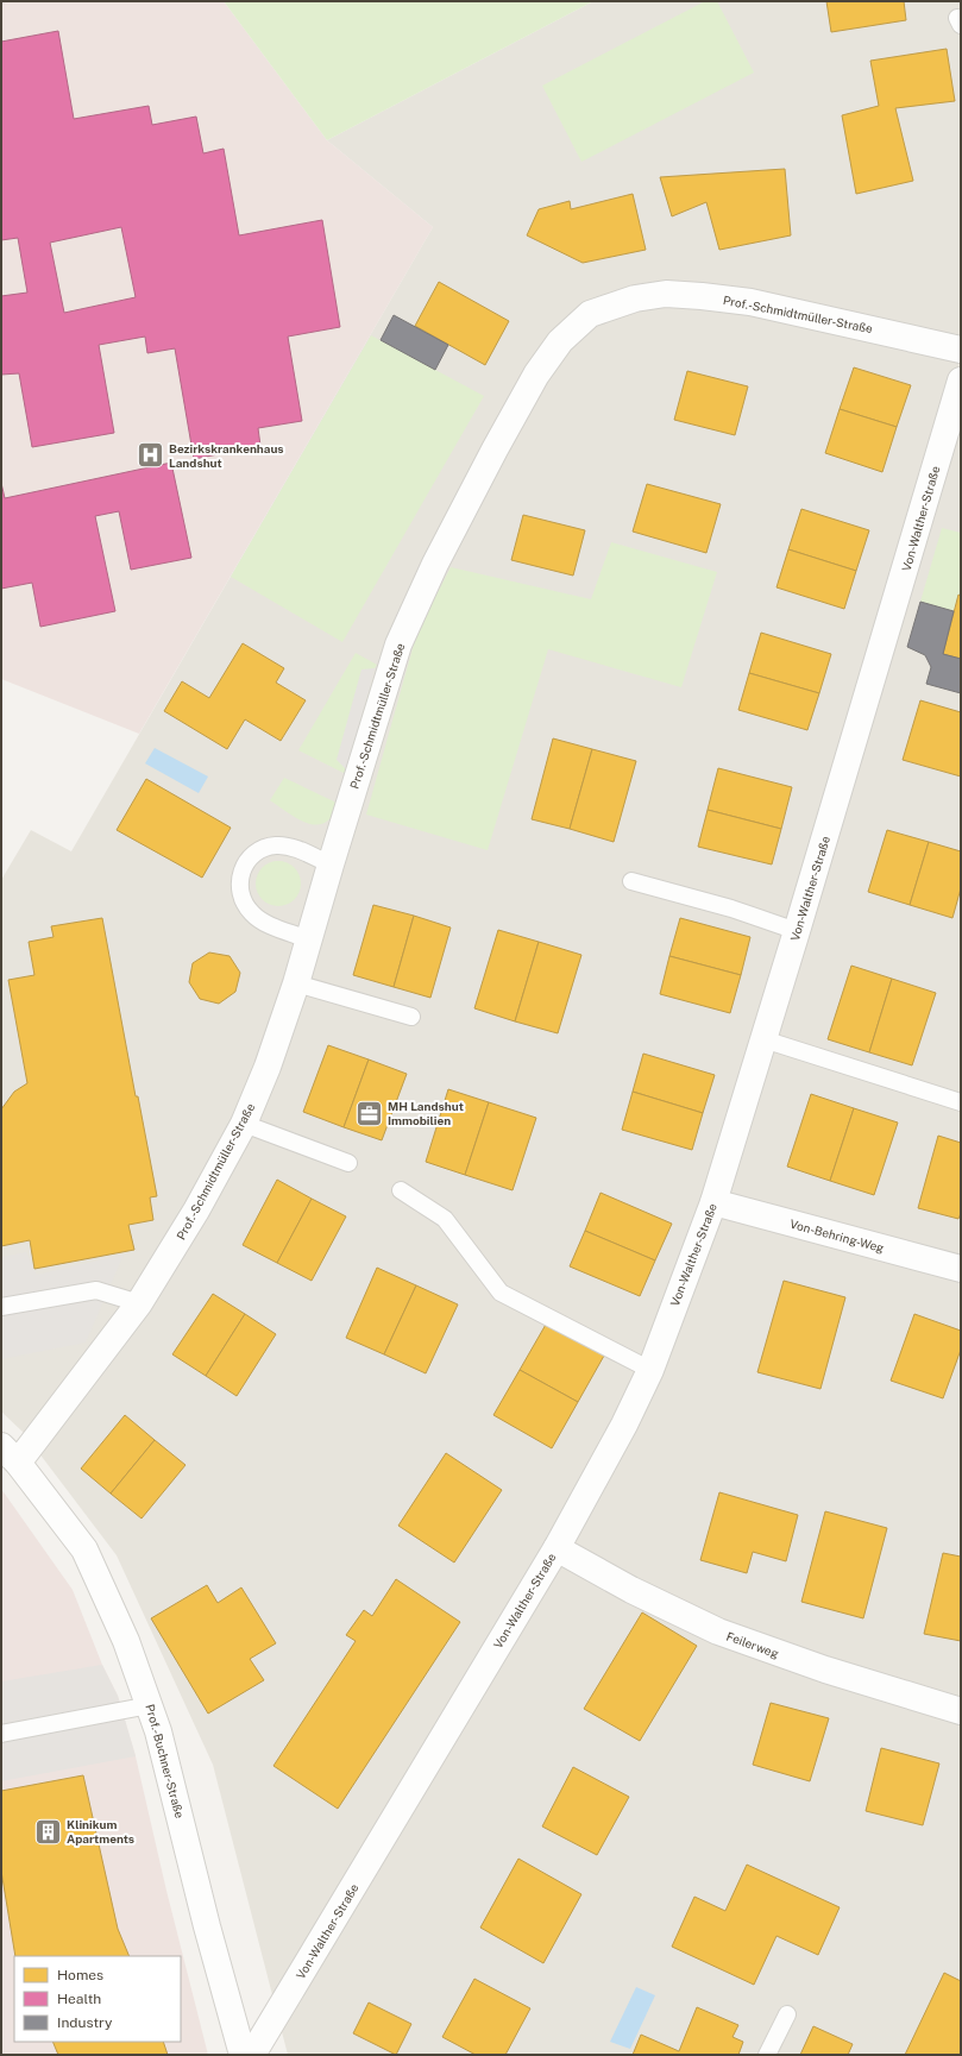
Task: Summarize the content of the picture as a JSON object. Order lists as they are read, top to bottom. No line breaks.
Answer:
{"streets":{"street":["Prof.-Schmidtmüller-Straße","Von-Walther-Straße","Von-Behring-Weg","Feilerweg","Prof.-Buchner-Straße"]},"crossings":[["Prof.-Schmidtmüller-Straße","Prof.-Buchner-Straße"],["Von-Walther-Straße","Von-Behring-Weg"],["Von-Walther-Straße","Feilerweg"]],"places":{"hospital":["Bezirkskrankenhaus Landshut"],"office":["MH Landshut Immobilien"],"building":["Klinikum Apartments"]},"legend":["Homes","Health","Industry"]}
